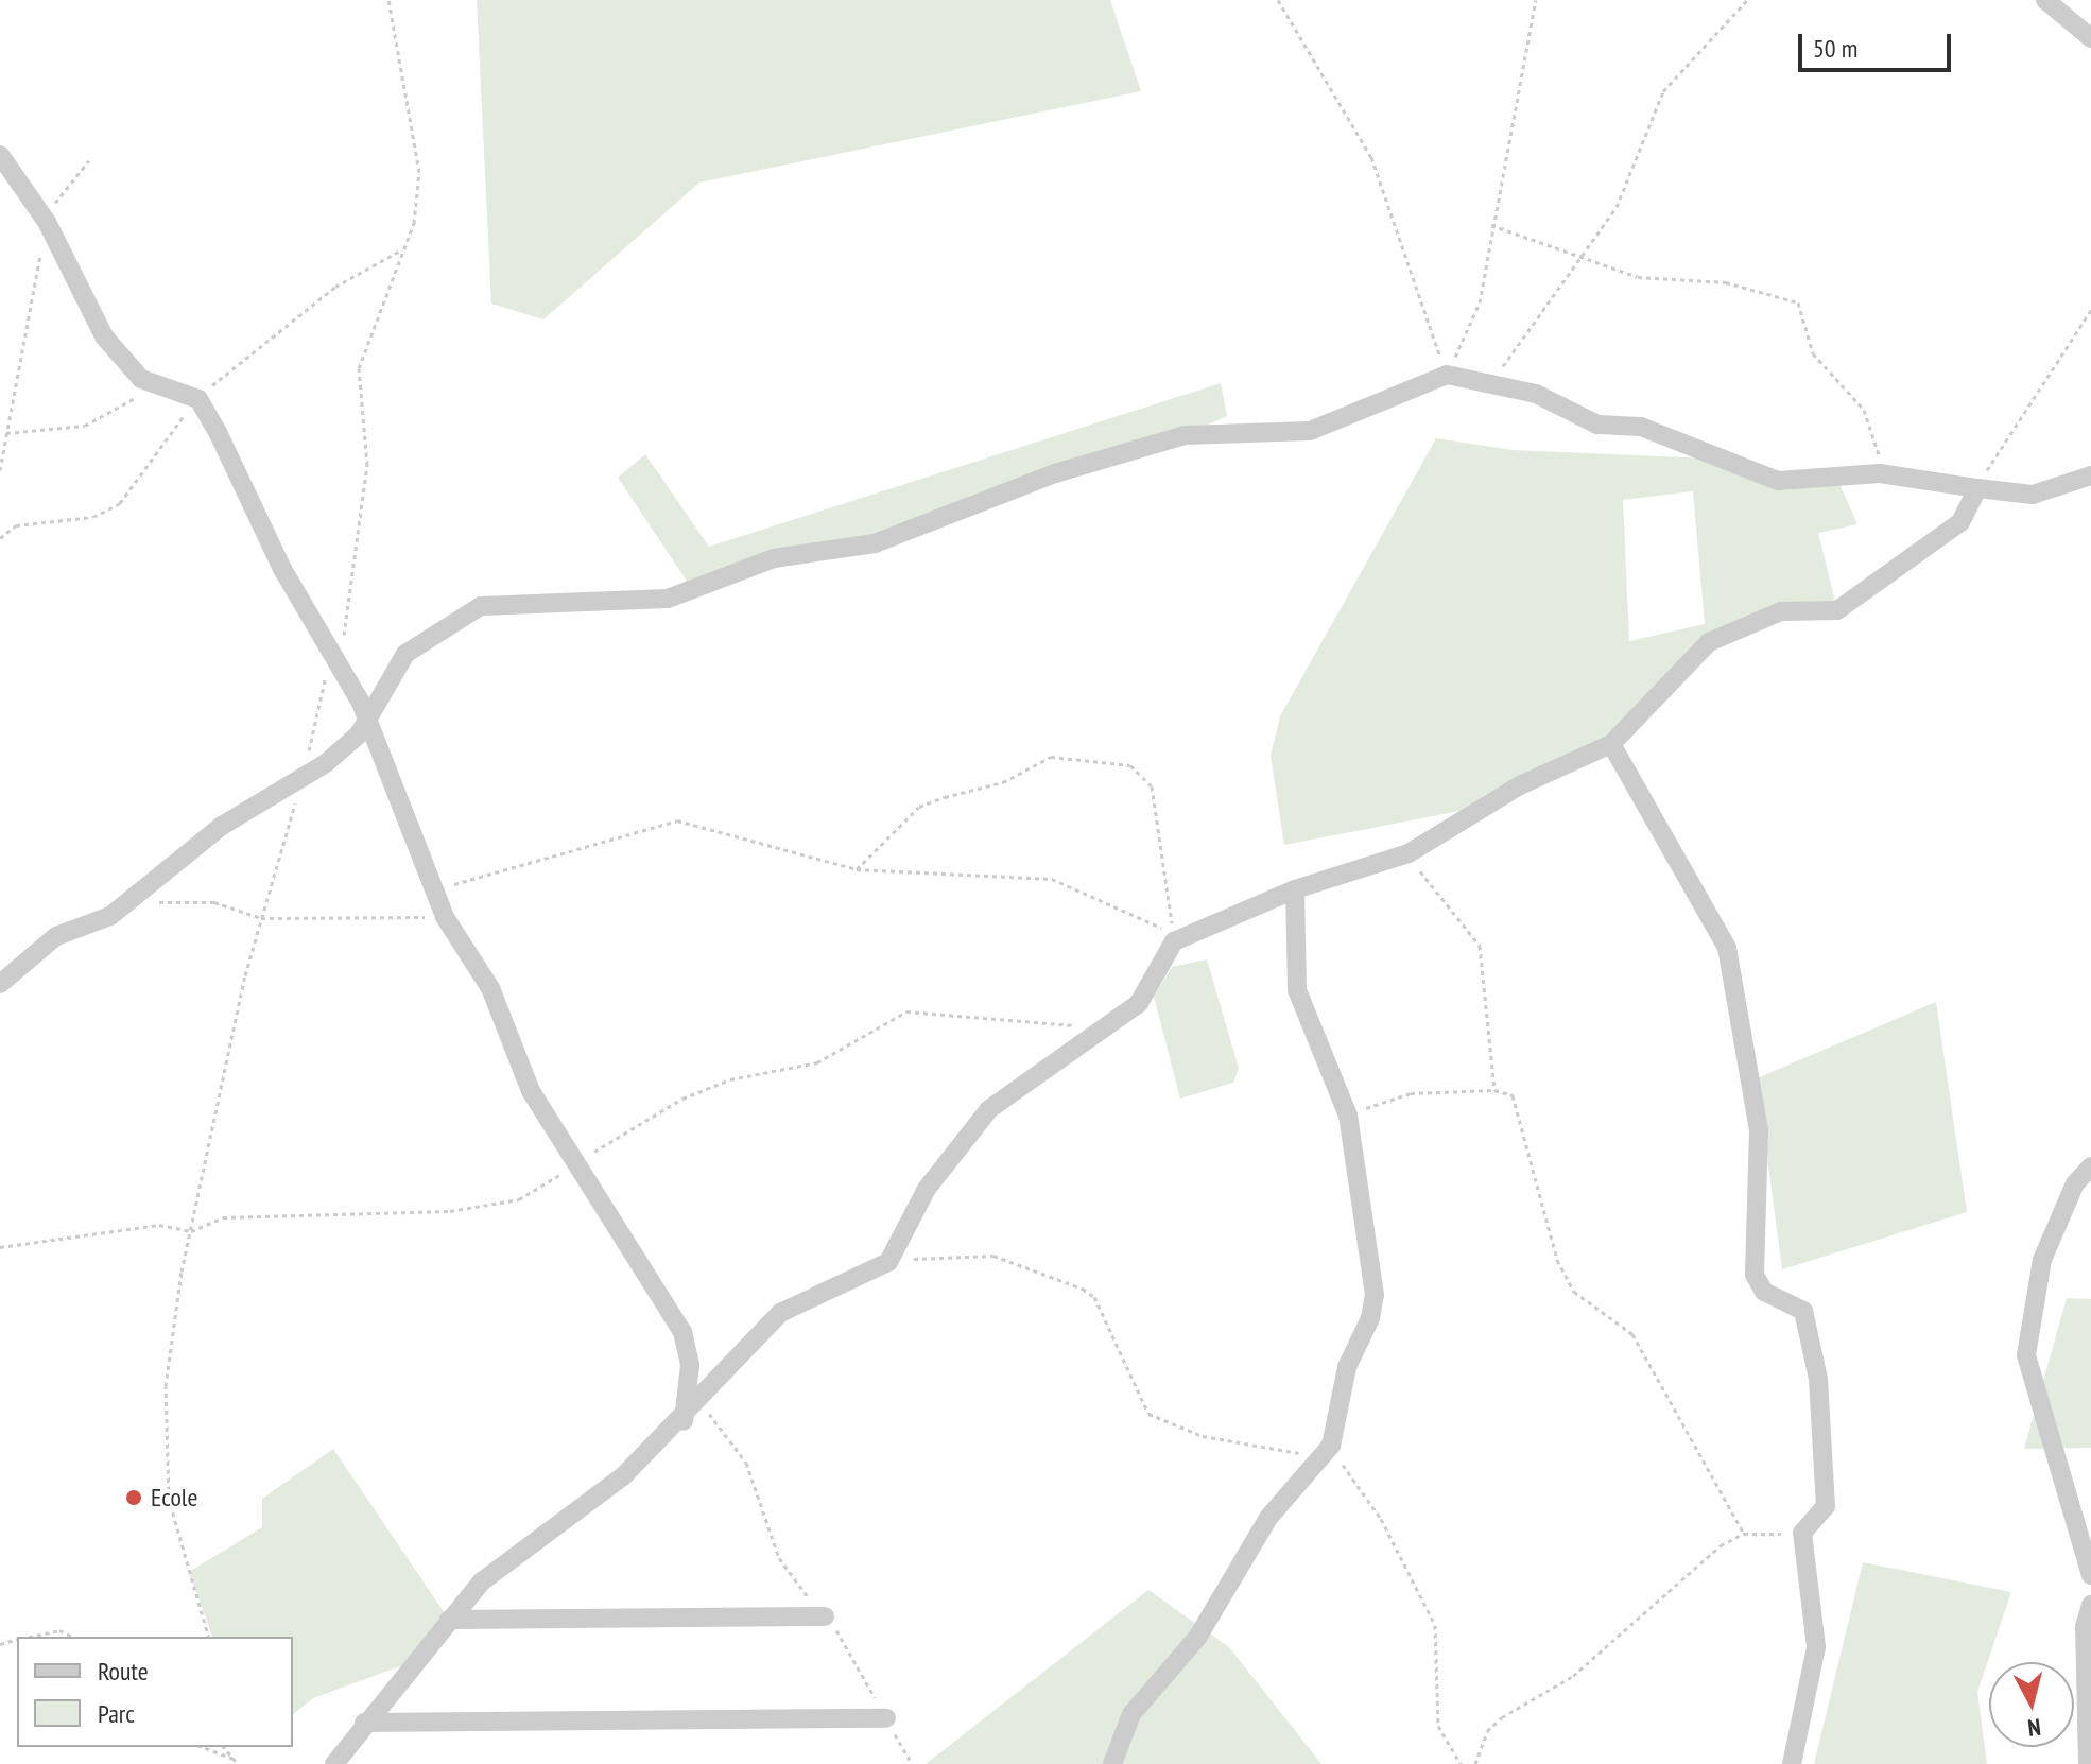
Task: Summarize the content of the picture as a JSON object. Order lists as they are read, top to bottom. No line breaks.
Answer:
{"places":["Ecole"],"legend":["Route","Parc"],"scale_bar":"50 m","north":"bottom"}
